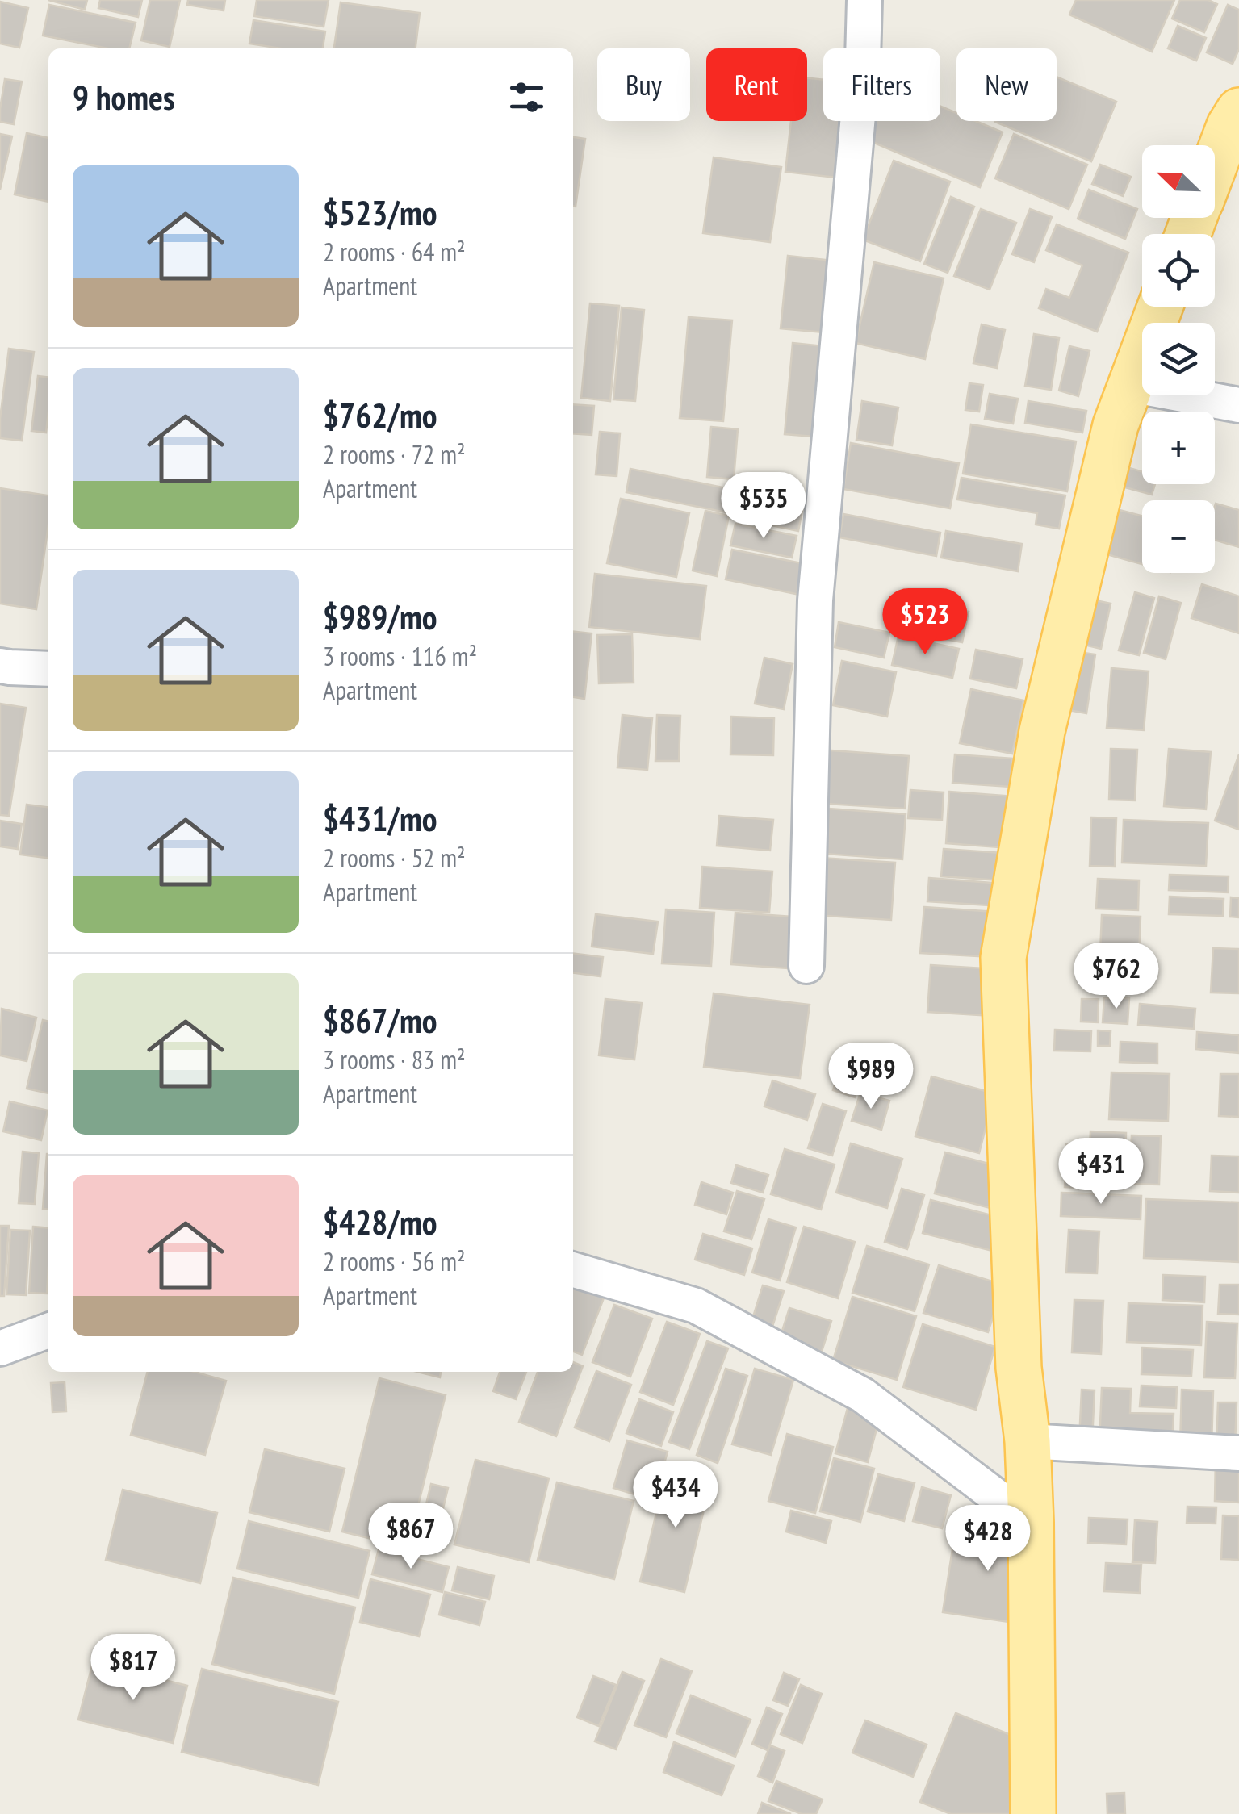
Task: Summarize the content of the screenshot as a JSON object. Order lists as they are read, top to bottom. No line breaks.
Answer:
{"north":"top left","page":{"chip":["Buy","Rent","Filters","New"],"heading":"9 homes","map_buttons":["+","−"],"list":[{"name":"$523/mo","note":"2 rooms · 64 m² · Apartment"},{"name":"$762/mo","note":"2 rooms · 72 m² · Apartment"},{"name":"$989/mo","note":"3 rooms · 116 m² · Apartment"},{"name":"$431/mo","note":"2 rooms · 52 m² · Apartment"},{"name":"$867/mo","note":"3 rooms · 83 m² · Apartment"},{"name":"$428/mo","note":"2 rooms · 56 m² · Apartment"}],"price":["$535","$523","$762","$989","$431","$434","$867","$428","$817"]}}
